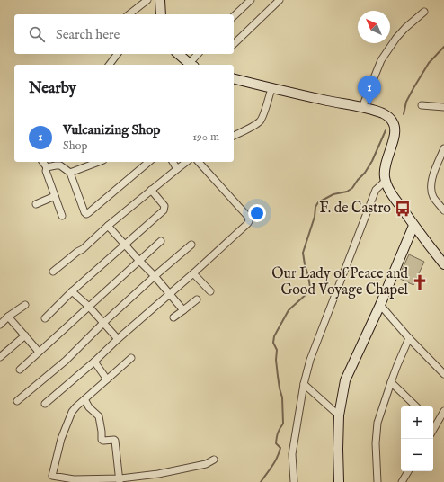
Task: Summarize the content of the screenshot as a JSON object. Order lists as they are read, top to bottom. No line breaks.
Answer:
{"places":{"bus stop":["F. de Castro"],"church":["Our Lady of Peace and Good Voyage Chapel"]},"north":"top left","page":{"search":"Search here","heading":"Nearby","pins":"1","list":[{"mark":"1","name":"Vulcanizing Shop","note":"Shop","value":"190 m"}],"map_buttons":["+","−"]}}
